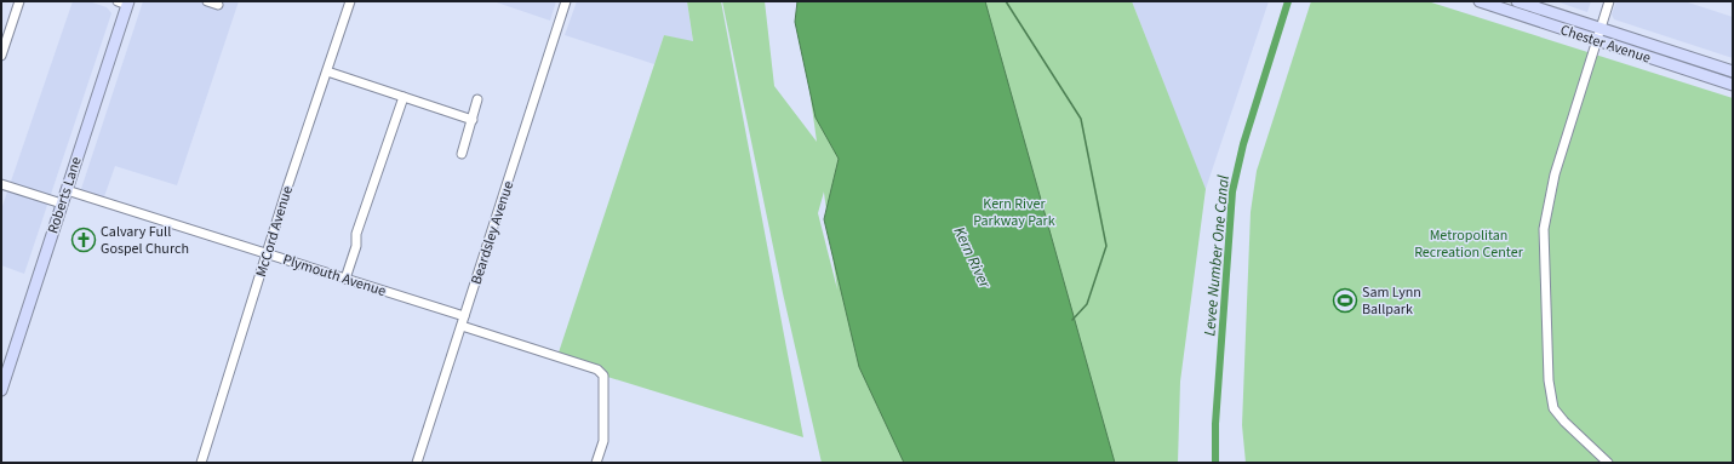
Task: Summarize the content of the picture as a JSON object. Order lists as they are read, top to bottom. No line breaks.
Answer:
{"streets":{"main road":["Chester Avenue","Roberts Lane"],"street":["McCord Avenue","Beardsley Avenue","Plymouth Avenue"]},"crossings":[["Roberts Lane","Plymouth Avenue"],["McCord Avenue","Plymouth Avenue"],["Beardsley Avenue","Plymouth Avenue"]],"water":["Levee Number One Canal","Kern River"],"parks":["Kern River Parkway Park","Metropolitan Recreation Center"],"places":{"church":["Calvary Full Gospel Church"],"sports":["Sam Lynn Ballpark"]}}
